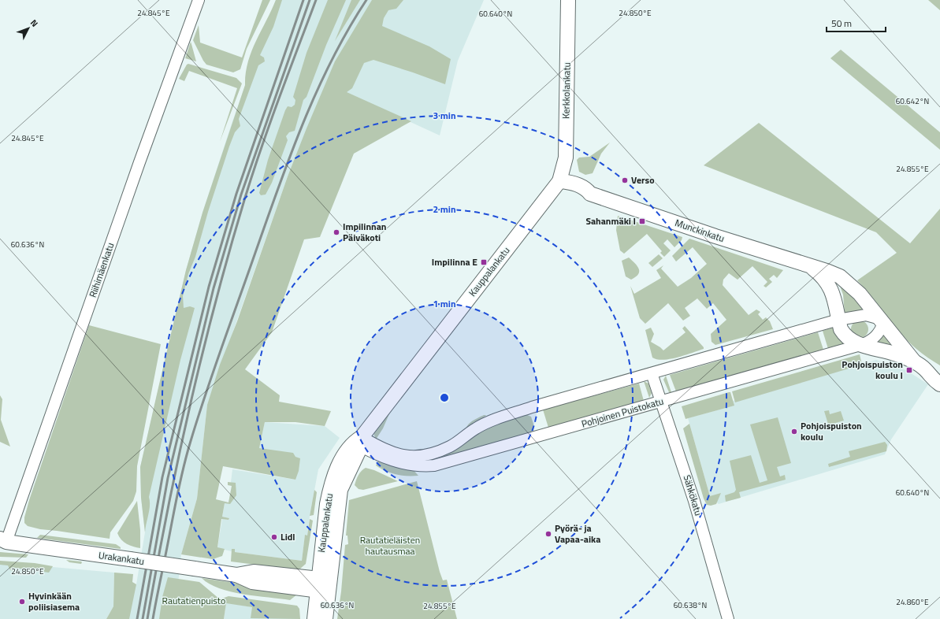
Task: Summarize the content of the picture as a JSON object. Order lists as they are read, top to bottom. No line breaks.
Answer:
{"streets":{"main road":["Kerkkolankatu","Munckinkatu","Kauppalankatu","Urakankatu"],"street":["Riihimäenkatu","Pohjoinen Puistokatu","Sähkökatu"]},"crossings":[["Kerkkolankatu","Munckinkatu"],["Kerkkolankatu","Kauppalankatu"],["Munckinkatu","Kauppalankatu"],["Munckinkatu","Pohjoinen Puistokatu"],["Riihimäenkatu","Urakankatu"],["Kauppalankatu","Pohjoinen Puistokatu"],["Kauppalankatu","Urakankatu"],["Pohjoinen Puistokatu","Sähkökatu"]],"parks":["Rautatieläisten hautausmaa","Rautatienpuisto"],"places":{"other":["Verso","Impilinnan Päiväkoti","Pohjoispuiston koulu","Pyörä- ja Vapaa-aika","Lidl","Hyvinkään poliisiasema"],"transit":["Sahanmäki I","Impilinna E","Pohjoispuiston koulu I"]},"scale_bar":"50 m","north":"top right","coordinates":["24.845°E","24.850°E","60.640°N","60.642°N","24.855°E","60.636°N","24.860°E","60.638°N"],"rings":["3 min","2 min","1 min"]}
